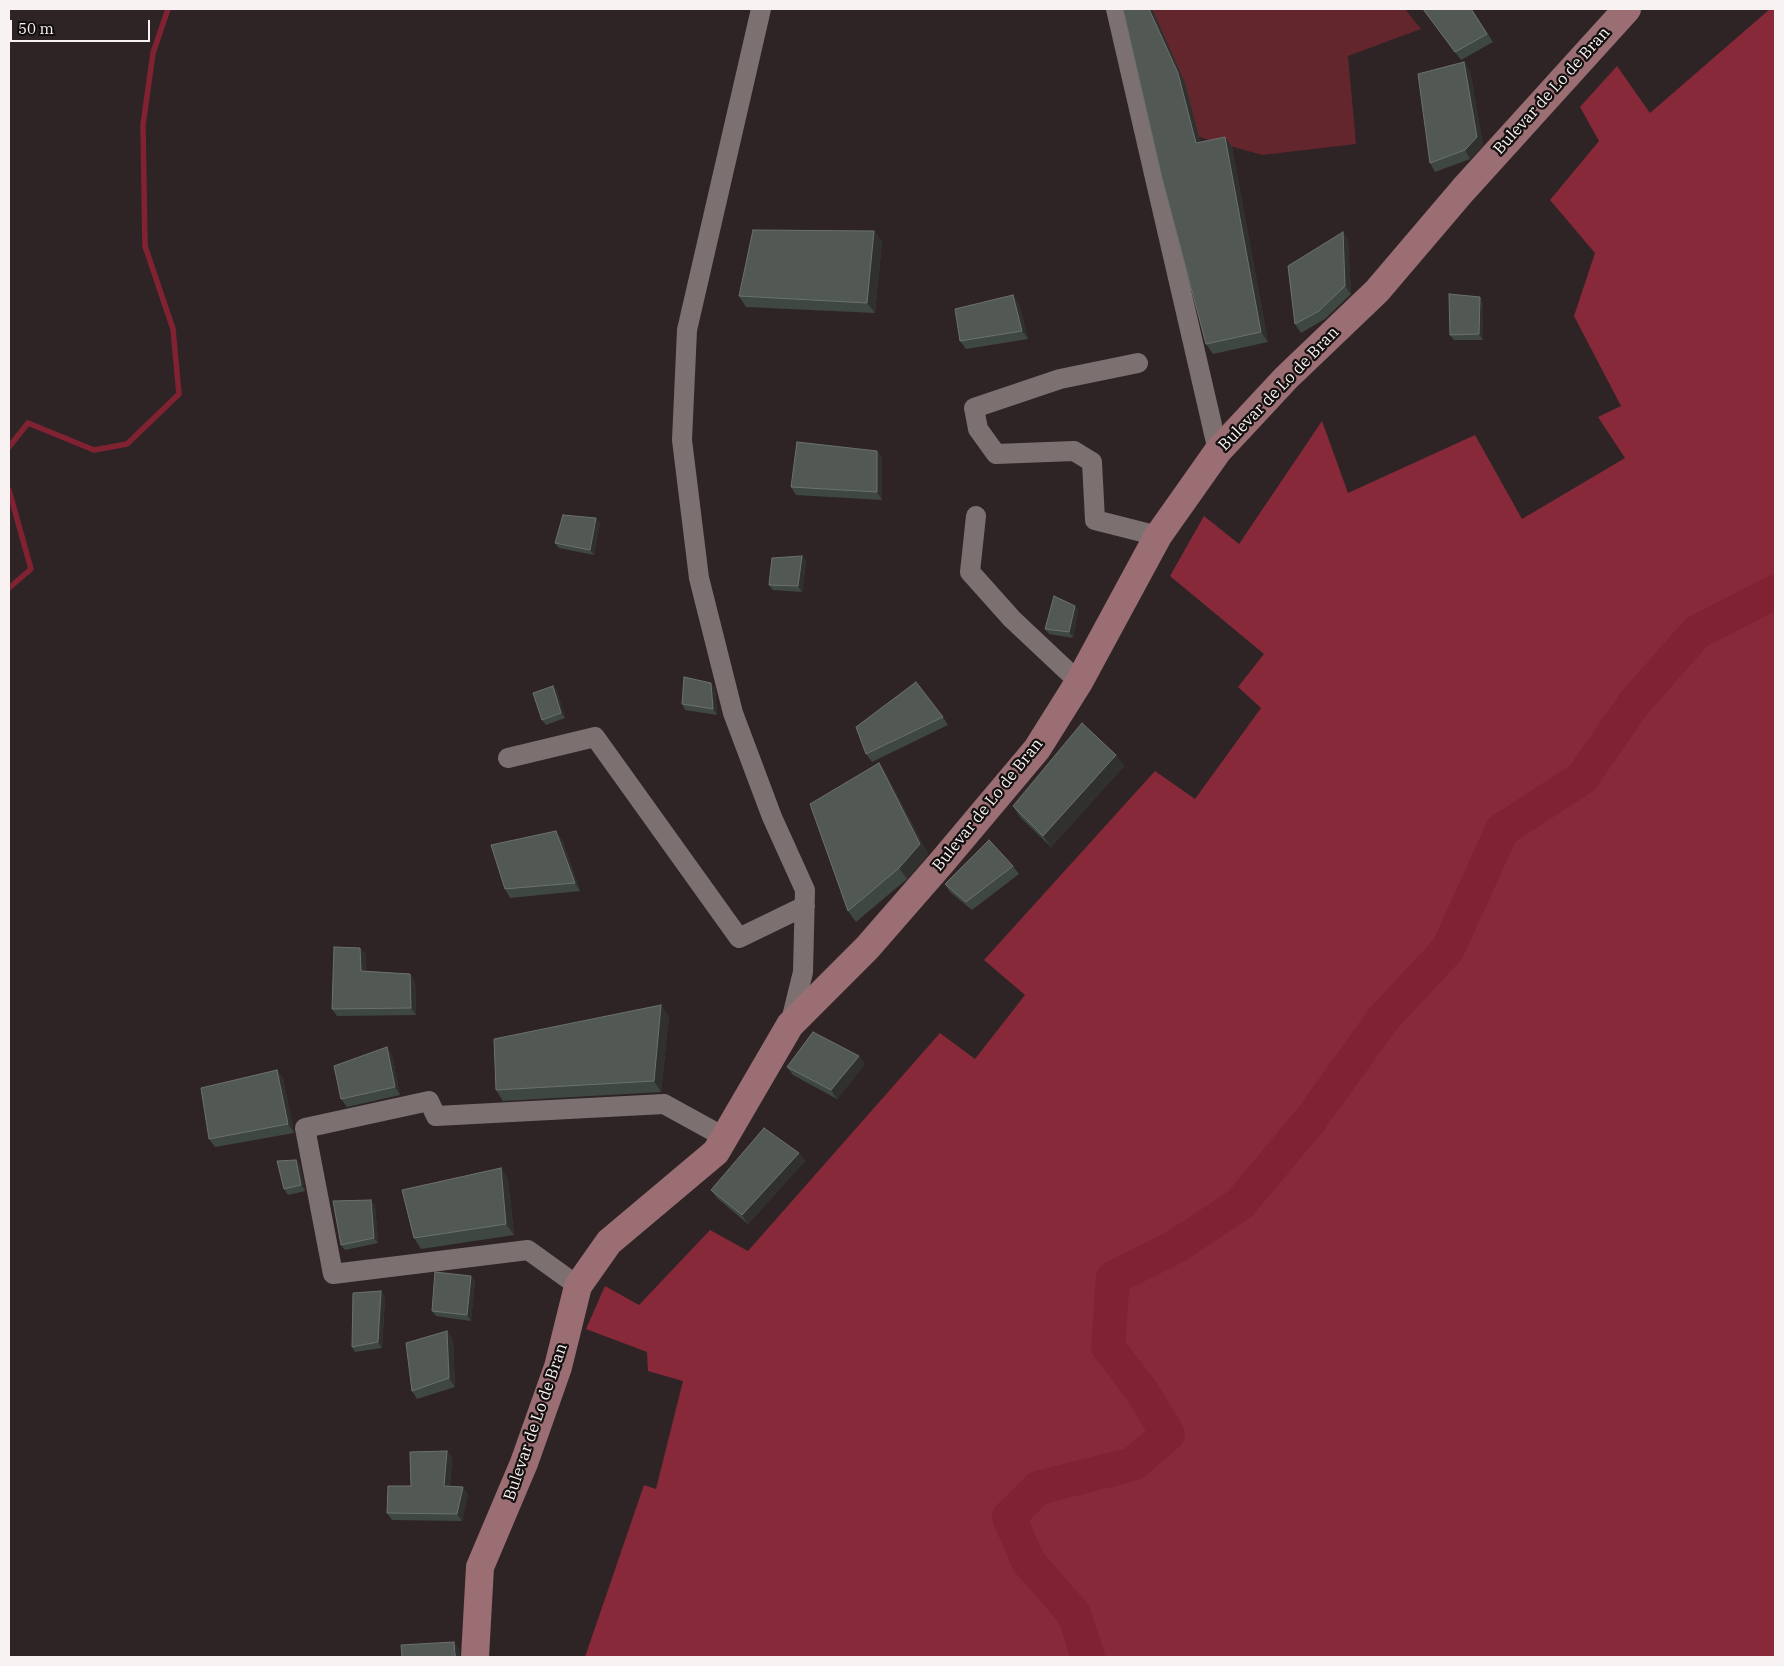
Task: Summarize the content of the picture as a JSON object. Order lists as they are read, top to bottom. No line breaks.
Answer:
{"streets":{"street":["Bulevar de Lo de Bran"]},"scale_bar":"50 m"}
